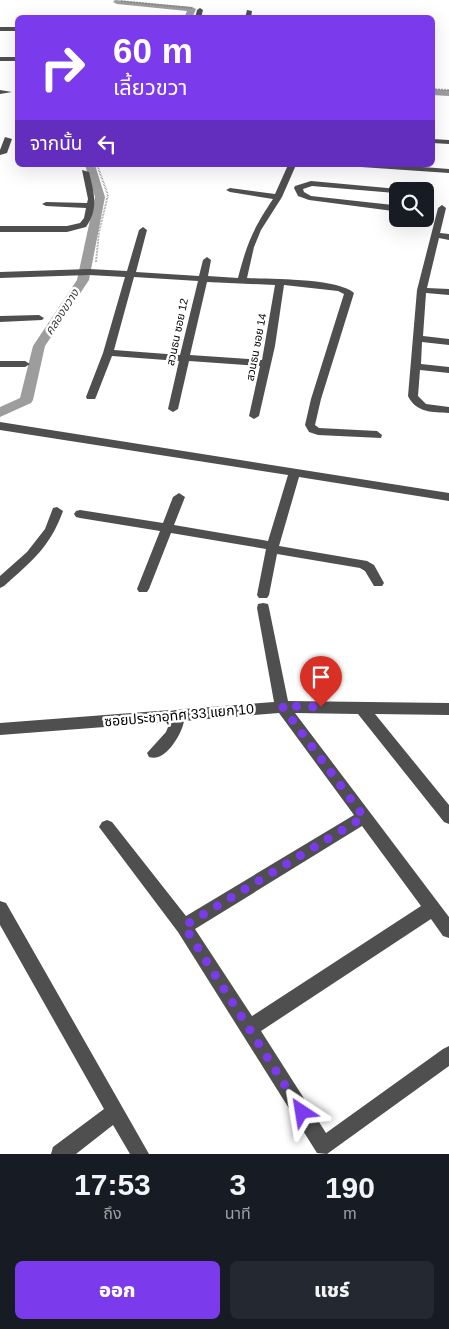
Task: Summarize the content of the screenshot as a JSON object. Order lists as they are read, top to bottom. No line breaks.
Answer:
{"streets":{"street":["สวนธน ซอย 12","สวนธน ซอย 14","ซอยประชาอุทิศ 33 แยก 10"]},"water":["คลองขวาง"],"page":{"turn":["60 m","เลี้ยวขวา"],"then":"จากนั้น","eta":["17:53","ถึง","3","นาที","190","m"],"buttons":["ออก","แชร์"]}}
